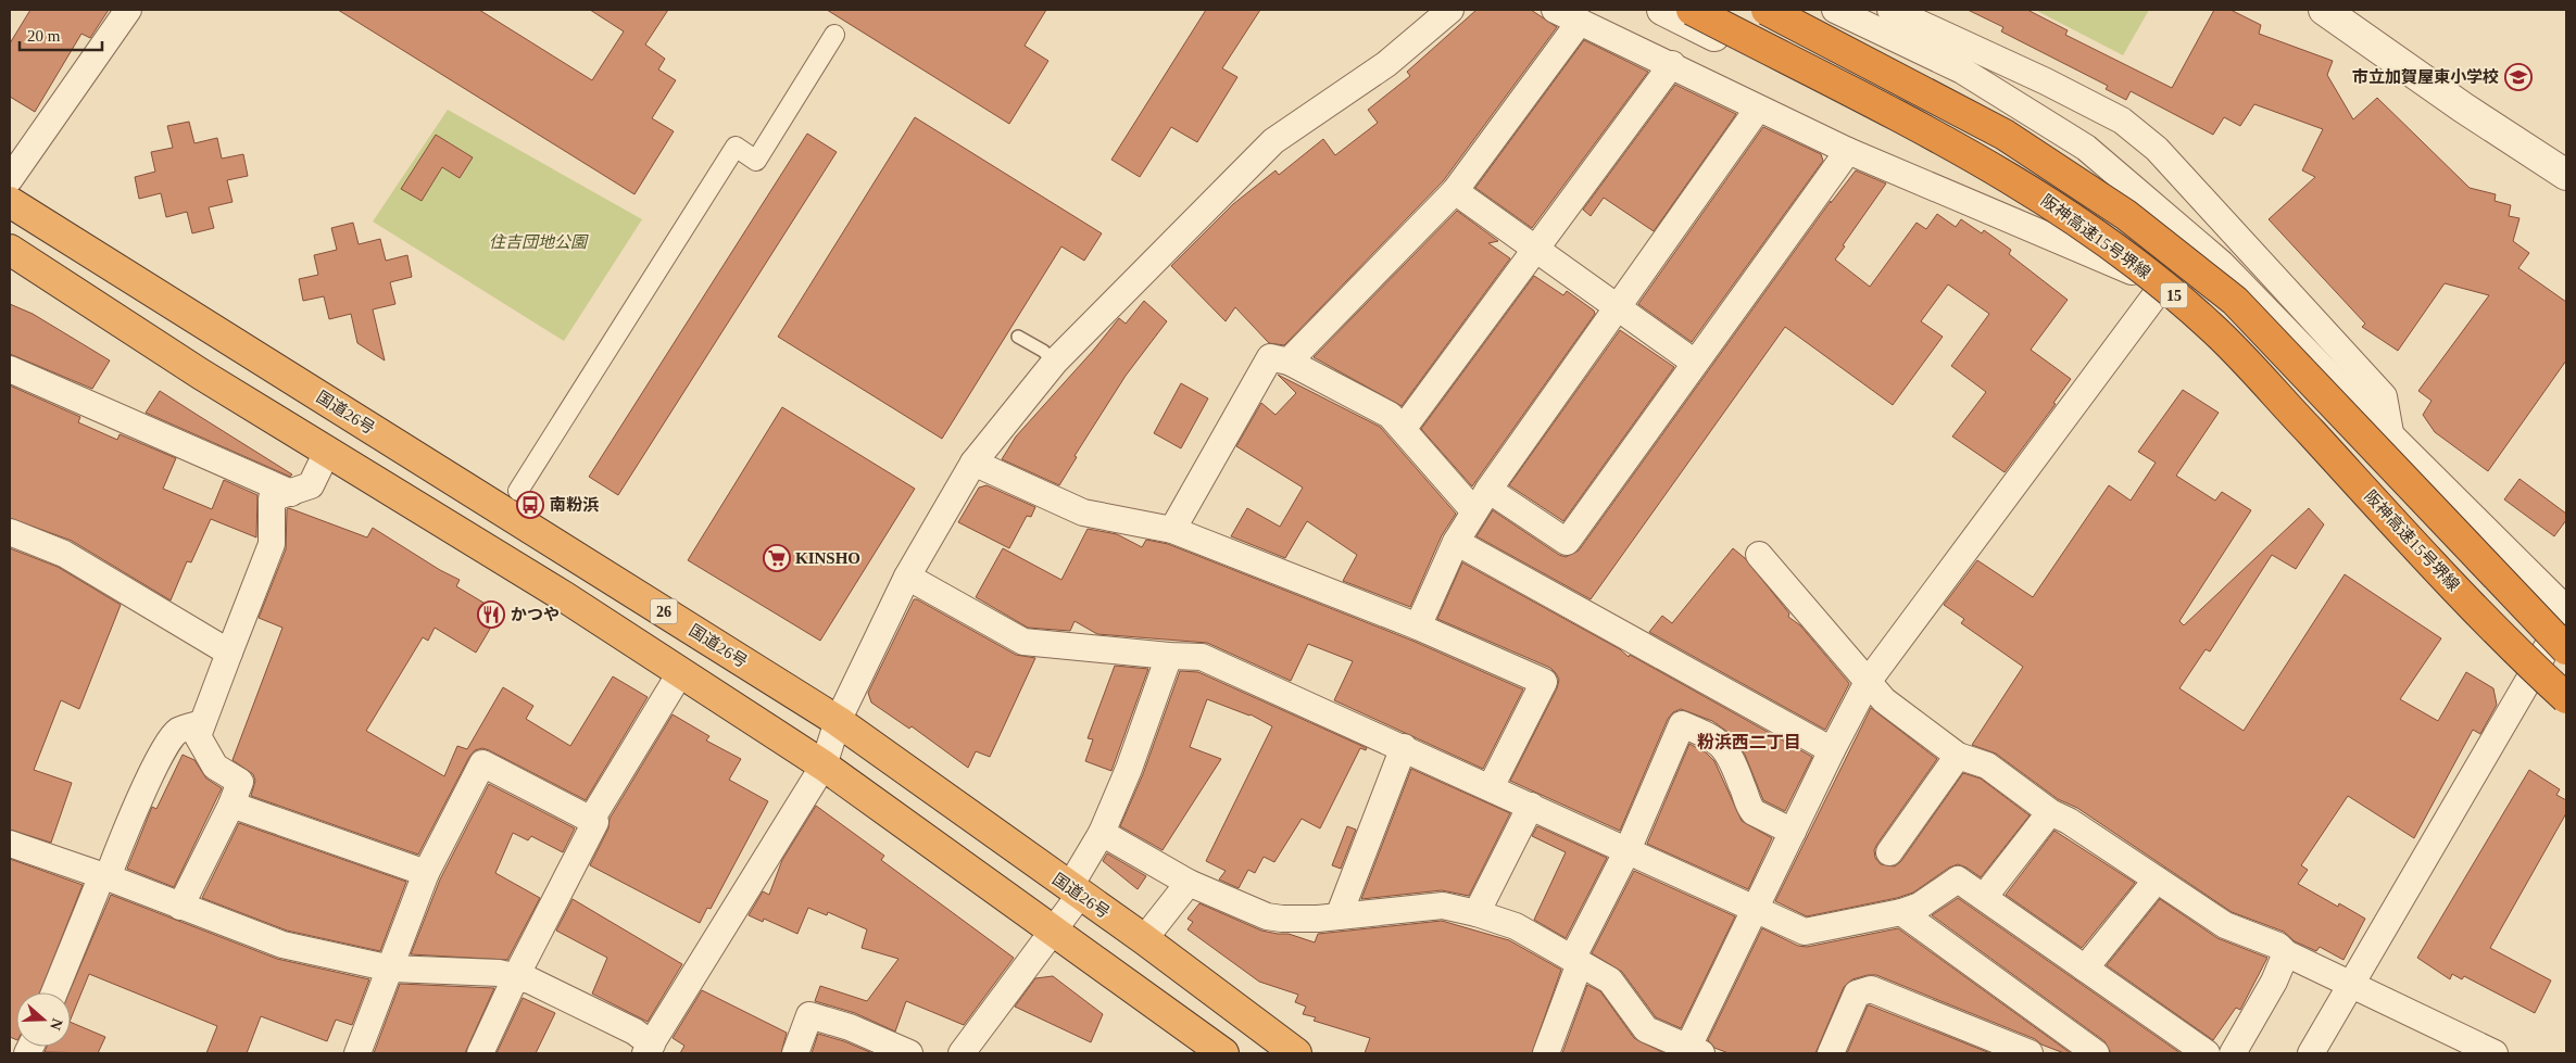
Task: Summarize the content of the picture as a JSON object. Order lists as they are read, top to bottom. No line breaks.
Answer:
{"streets":{"highway":["阪神高速15号堺線","15","国道26号","26"]},"districts":["粉浜西二丁目"],"parks":["住吉団地公園"],"places":{"school or university":["市立加賀屋東小学校"],"bus stop":["南粉浜"],"supermarket":["KINSHO"],"restaurant":["かつや"]},"scale_bar":"20 m","north":"right"}
